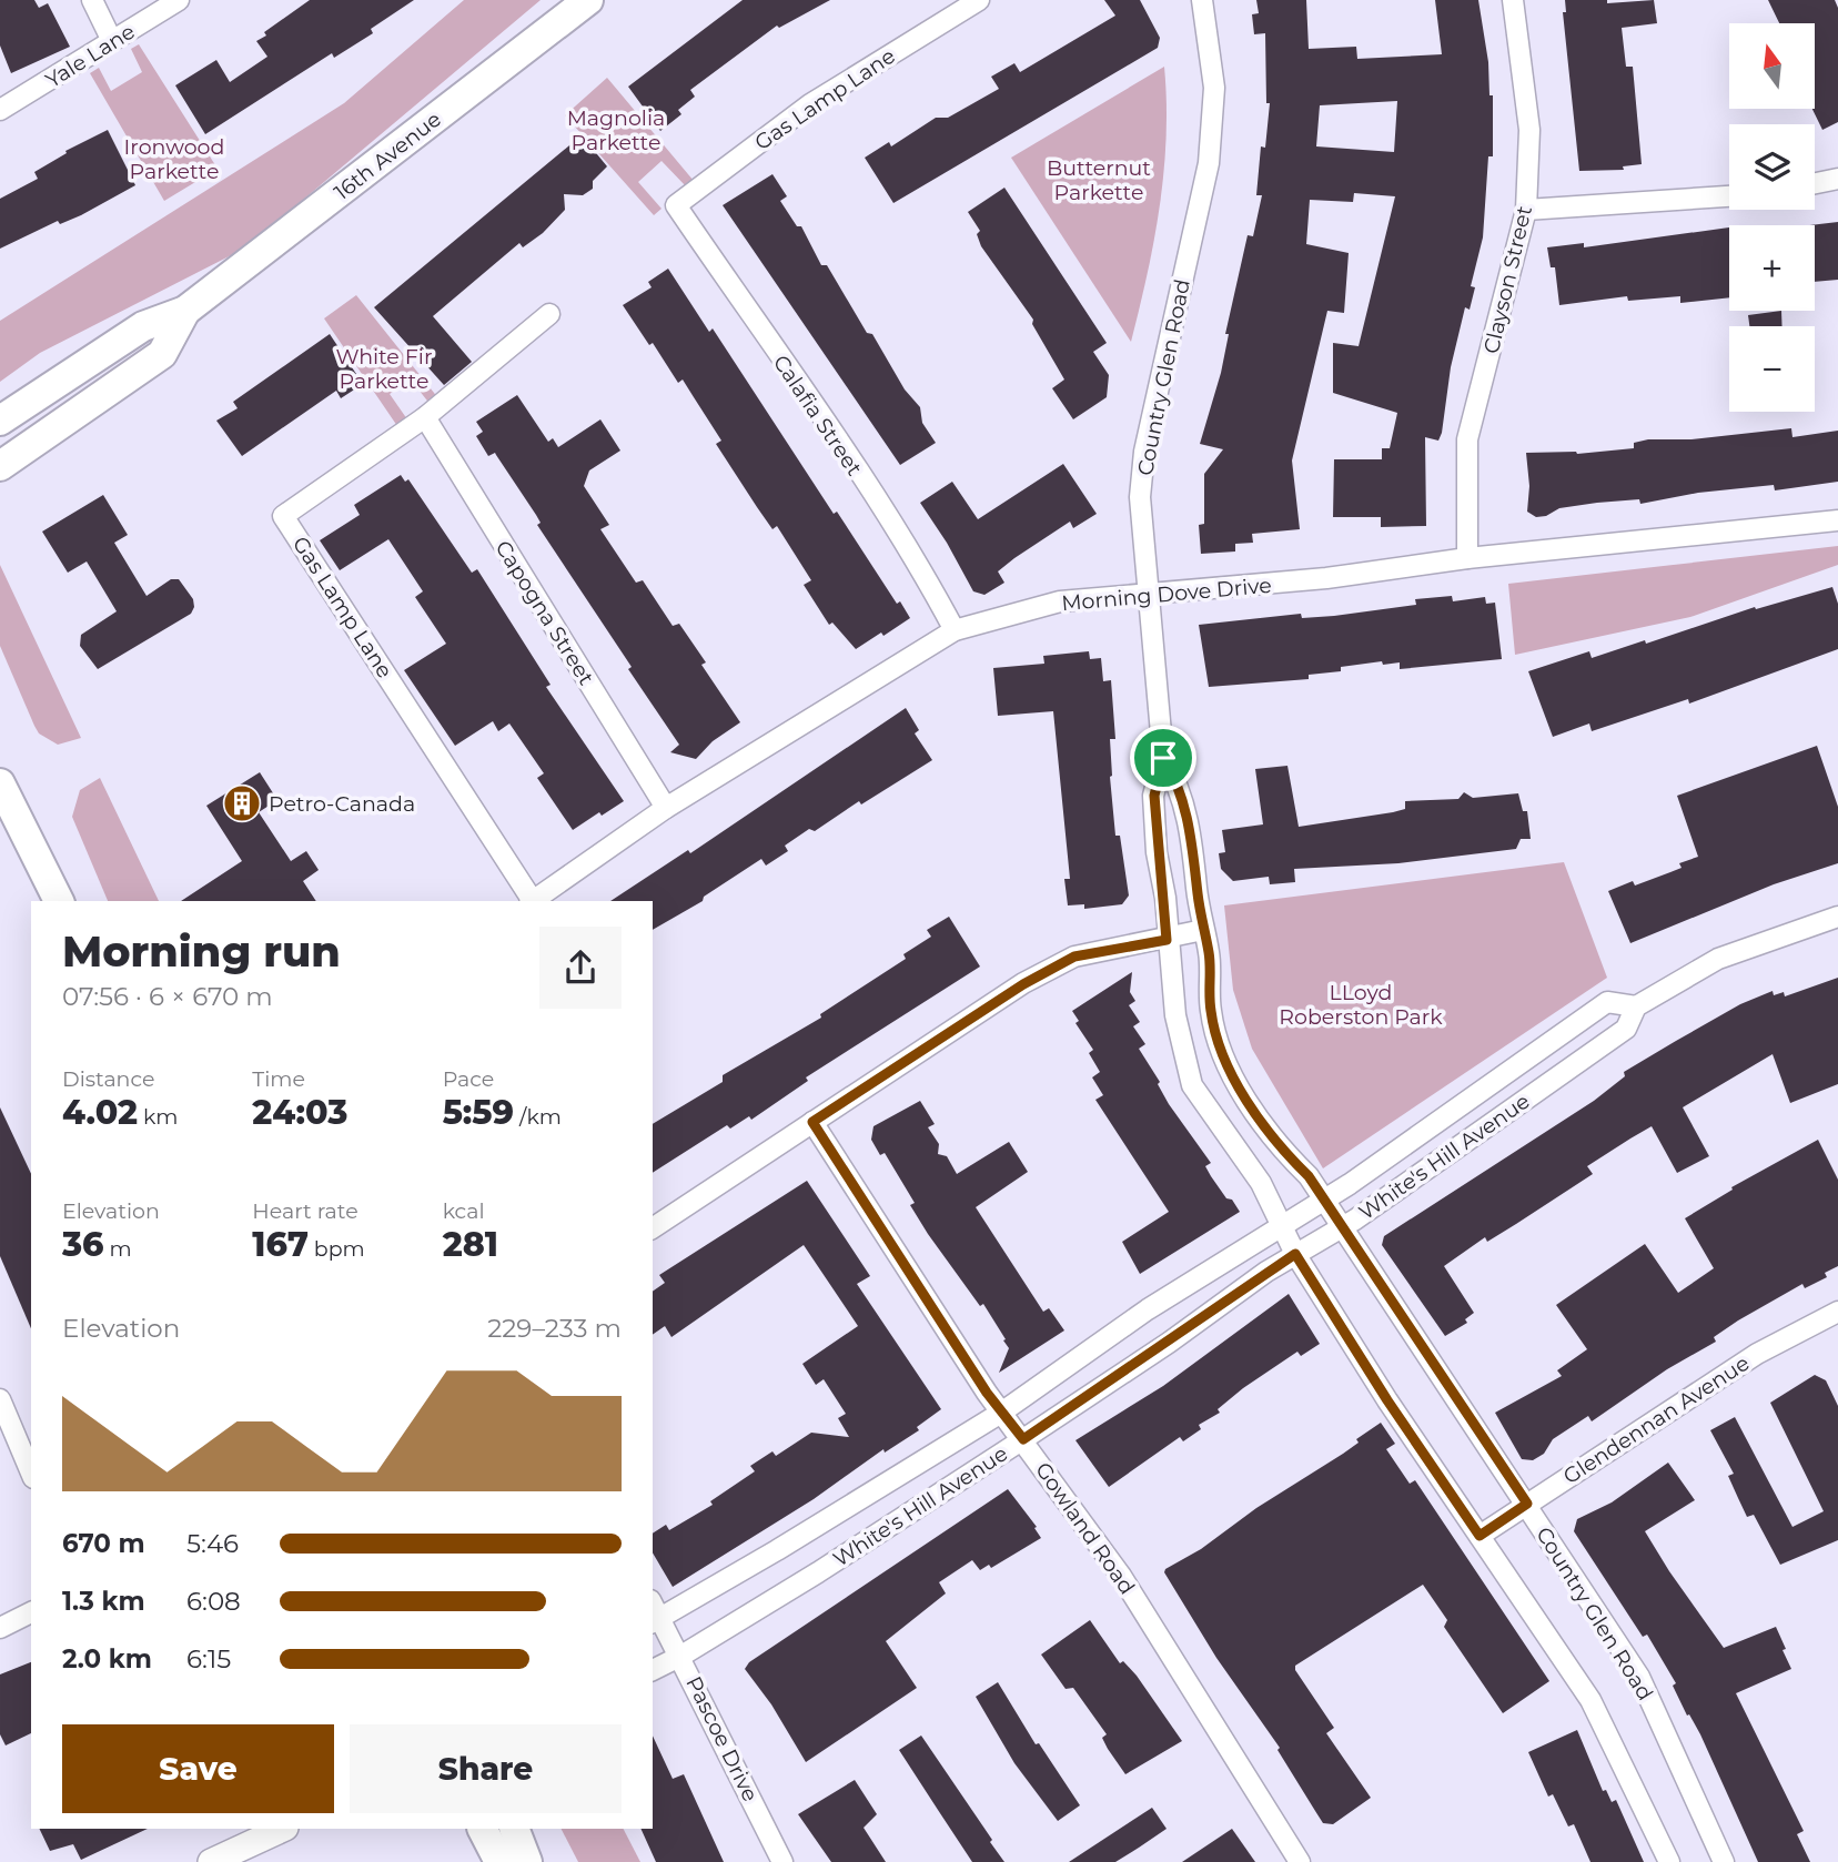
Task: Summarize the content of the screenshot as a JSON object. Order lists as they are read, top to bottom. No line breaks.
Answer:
{"streets":{"main road":["16th Avenue"],"street":["Yale Lane","Gas Lamp Lane","Clayson Street","Country Glen Road","Calafia Street","Morning Dove Drive","Capogna Street","White's Hill Avenue","Glendennan Avenue","Gowland Road","Pascoe Drive"]},"crossings":[["Gas Lamp Lane","Calafia Street"],["Gas Lamp Lane","Capogna Street"],["Clayson Street","Morning Dove Drive"],["Country Glen Road","Morning Dove Drive"],["Country Glen Road","White's Hill Avenue"],["Country Glen Road","Glendennan Avenue"],["Calafia Street","Morning Dove Drive"],["Morning Dove Drive","Capogna Street"],["White's Hill Avenue","Gowland Road"],["White's Hill Avenue","Pascoe Drive"]],"parks":["Magnolia Parkette","Ironwood Parkette","Butternut Parkette","White Fir Parkette","LLoyd Roberston Park"],"places":{"building":["Petro-Canada"]},"north":"top","page":{"map_buttons":["+","−"],"heading":["Morning run","07:56 · 6 × 670 m"],"stats":[["Distance","4.02 km"],["Time","24:03"],["Pace","5:59 /km"],["Elevation","36 m"],["Heart rate","167 bpm"],["kcal","281"]],"chart":["Elevation","229–233 m"],"list":[{"name":"670 m","note":"5:46"},{"name":"1.3 km","note":"6:08"},{"name":"2.0 km","note":"6:15"}],"buttons":["Save","Share"]}}
